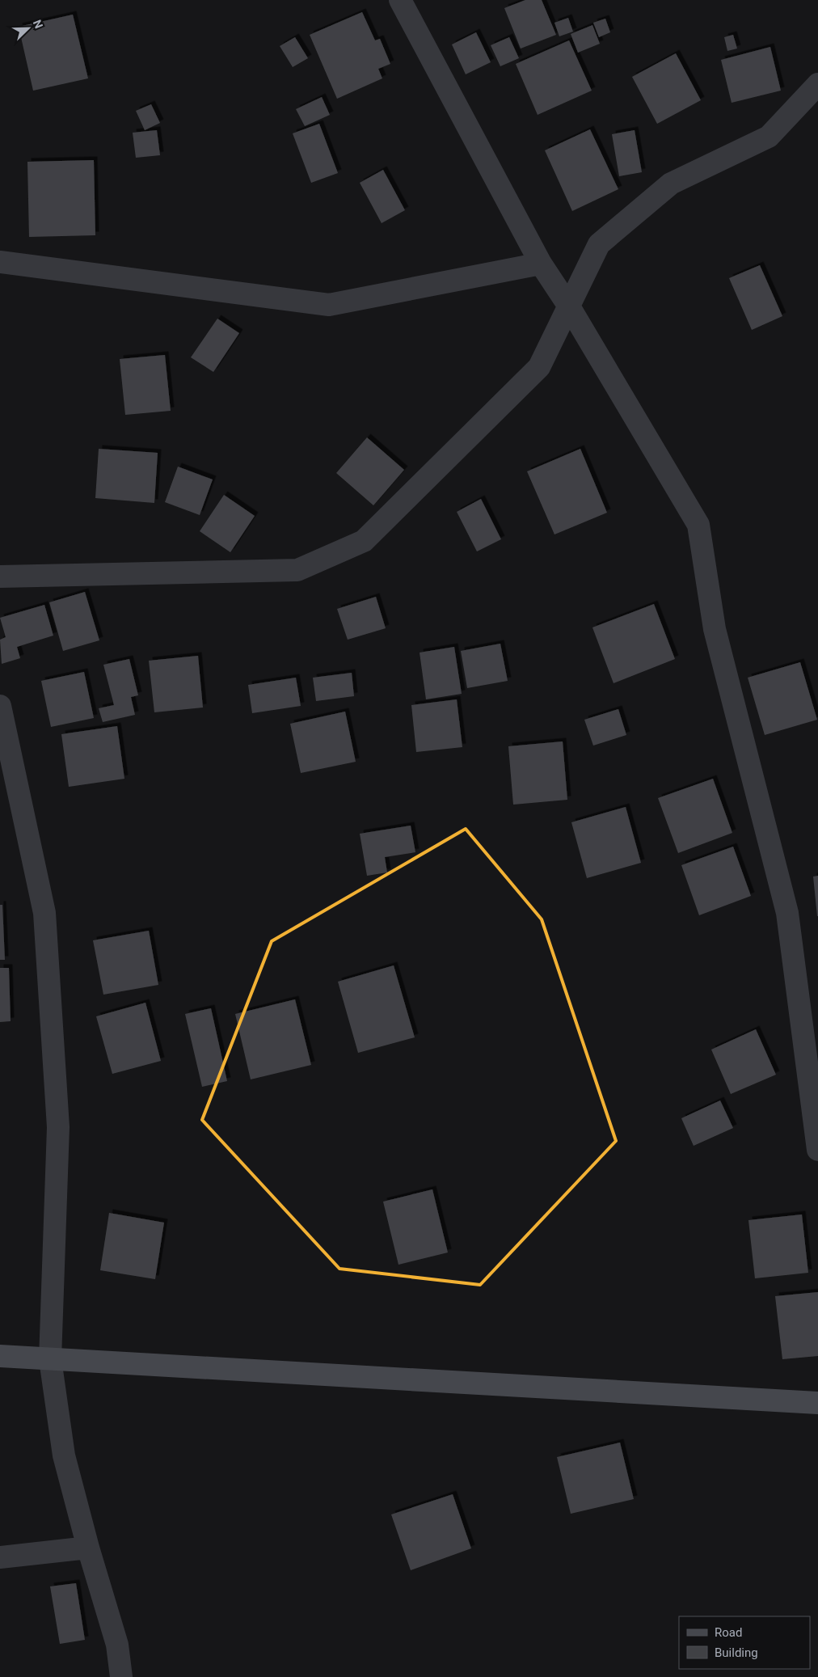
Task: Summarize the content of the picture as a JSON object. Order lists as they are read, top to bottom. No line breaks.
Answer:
{"legend":["Road","Building"],"north":"top right"}
